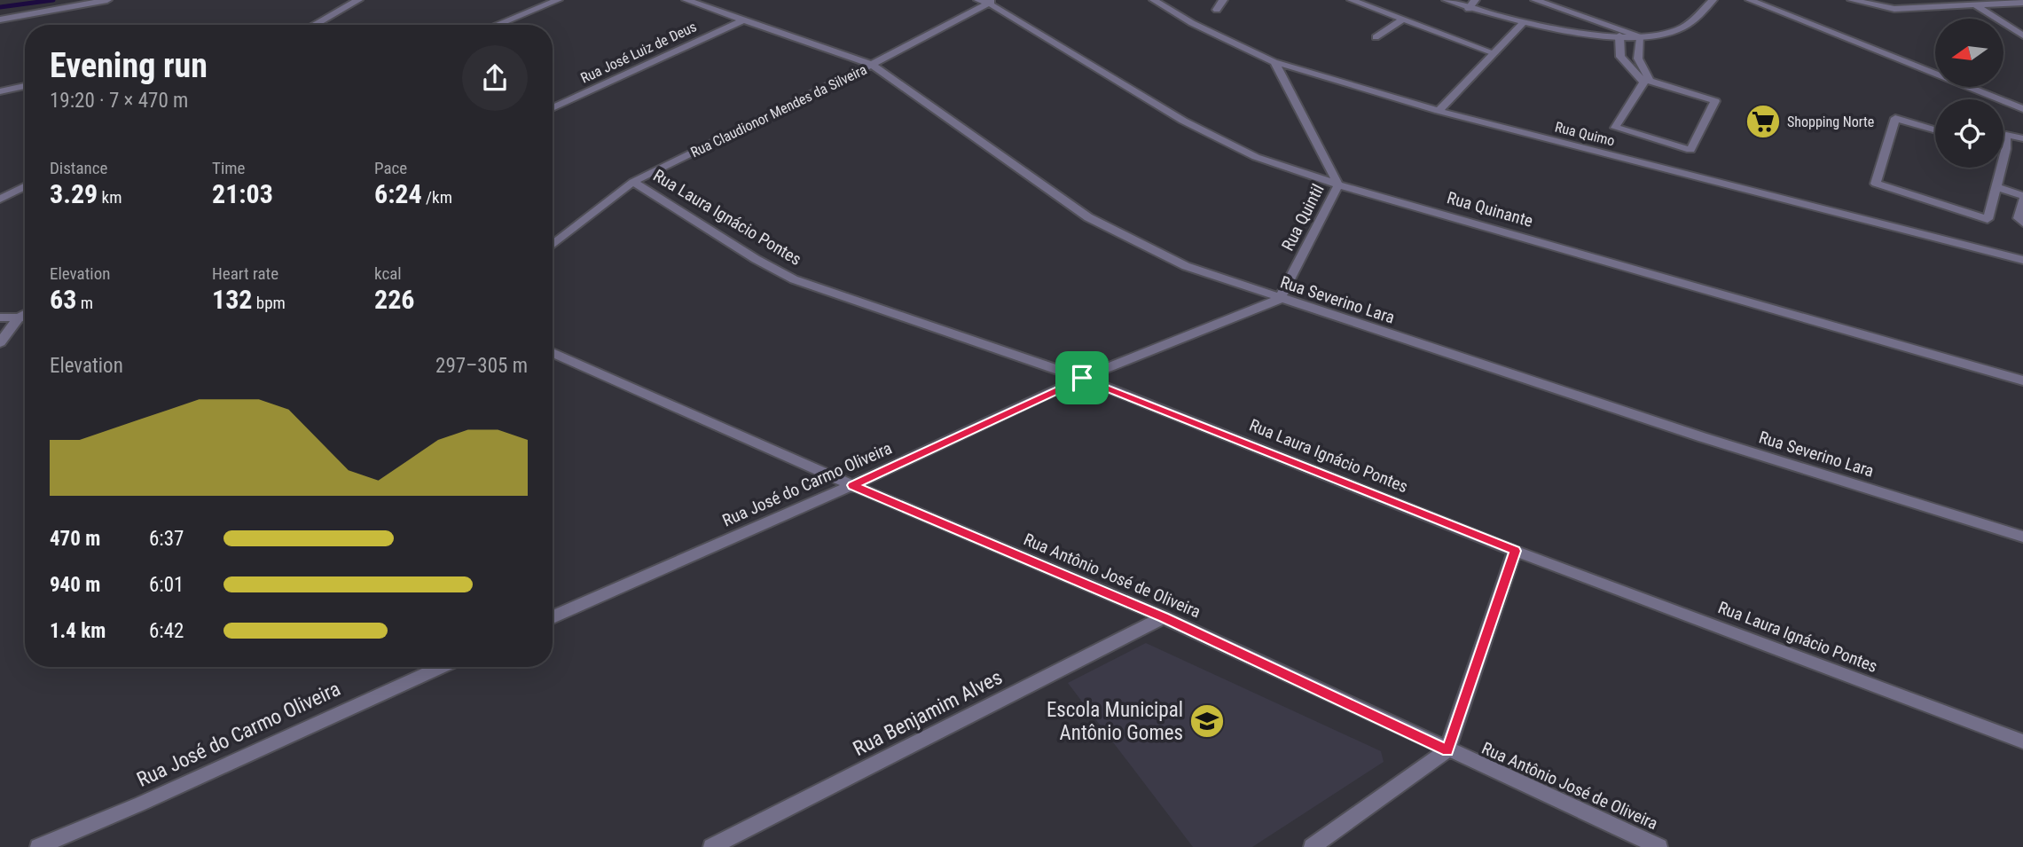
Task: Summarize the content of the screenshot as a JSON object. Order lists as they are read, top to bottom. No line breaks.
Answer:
{"streets":{"street":["Rua José Luiz de Deus","Rua Claudionor Mendes da Silveira","Rua Quimo","Rua Quinante","Rua Laura Ignácio Pontes","Rua Quintil","Rua Severino Lara","Rua José do Carmo Oliveira","Rua Antônio José de Oliveira","Rua Benjamim Alves"]},"crossings":[["Rua José Luiz de Deus","Rua Severino Lara"],["Rua Claudionor Mendes da Silveira","Rua Quinante"],["Rua Claudionor Mendes da Silveira","Rua Laura Ignácio Pontes"],["Rua Claudionor Mendes da Silveira","Rua Severino Lara"],["Rua Quimo","Rua Quintil"],["Rua Quinante","Rua Quintil"],["Rua Laura Ignácio Pontes","Rua José do Carmo Oliveira"],["Rua Quintil","Rua Severino Lara"],["Rua José do Carmo Oliveira","Rua Antônio José de Oliveira"],["Rua Antônio José de Oliveira","Rua Benjamim Alves"]],"places":{"supermarket":["Shopping Norte"],"school or university":["Escola Municipal Antônio Gomes"]},"north":"left","page":{"heading":["Evening run","19:20 · 7 × 470 m"],"stats":[["Distance","3.29 km"],["Time","21:03"],["Pace","6:24 /km"],["Elevation","63 m"],["Heart rate","132 bpm"],["kcal","226"]],"chart":["Elevation","297–305 m"],"list":[{"name":"470 m","note":"6:37"},{"name":"940 m","note":"6:01"},{"name":"1.4 km","note":"6:42"}]}}
